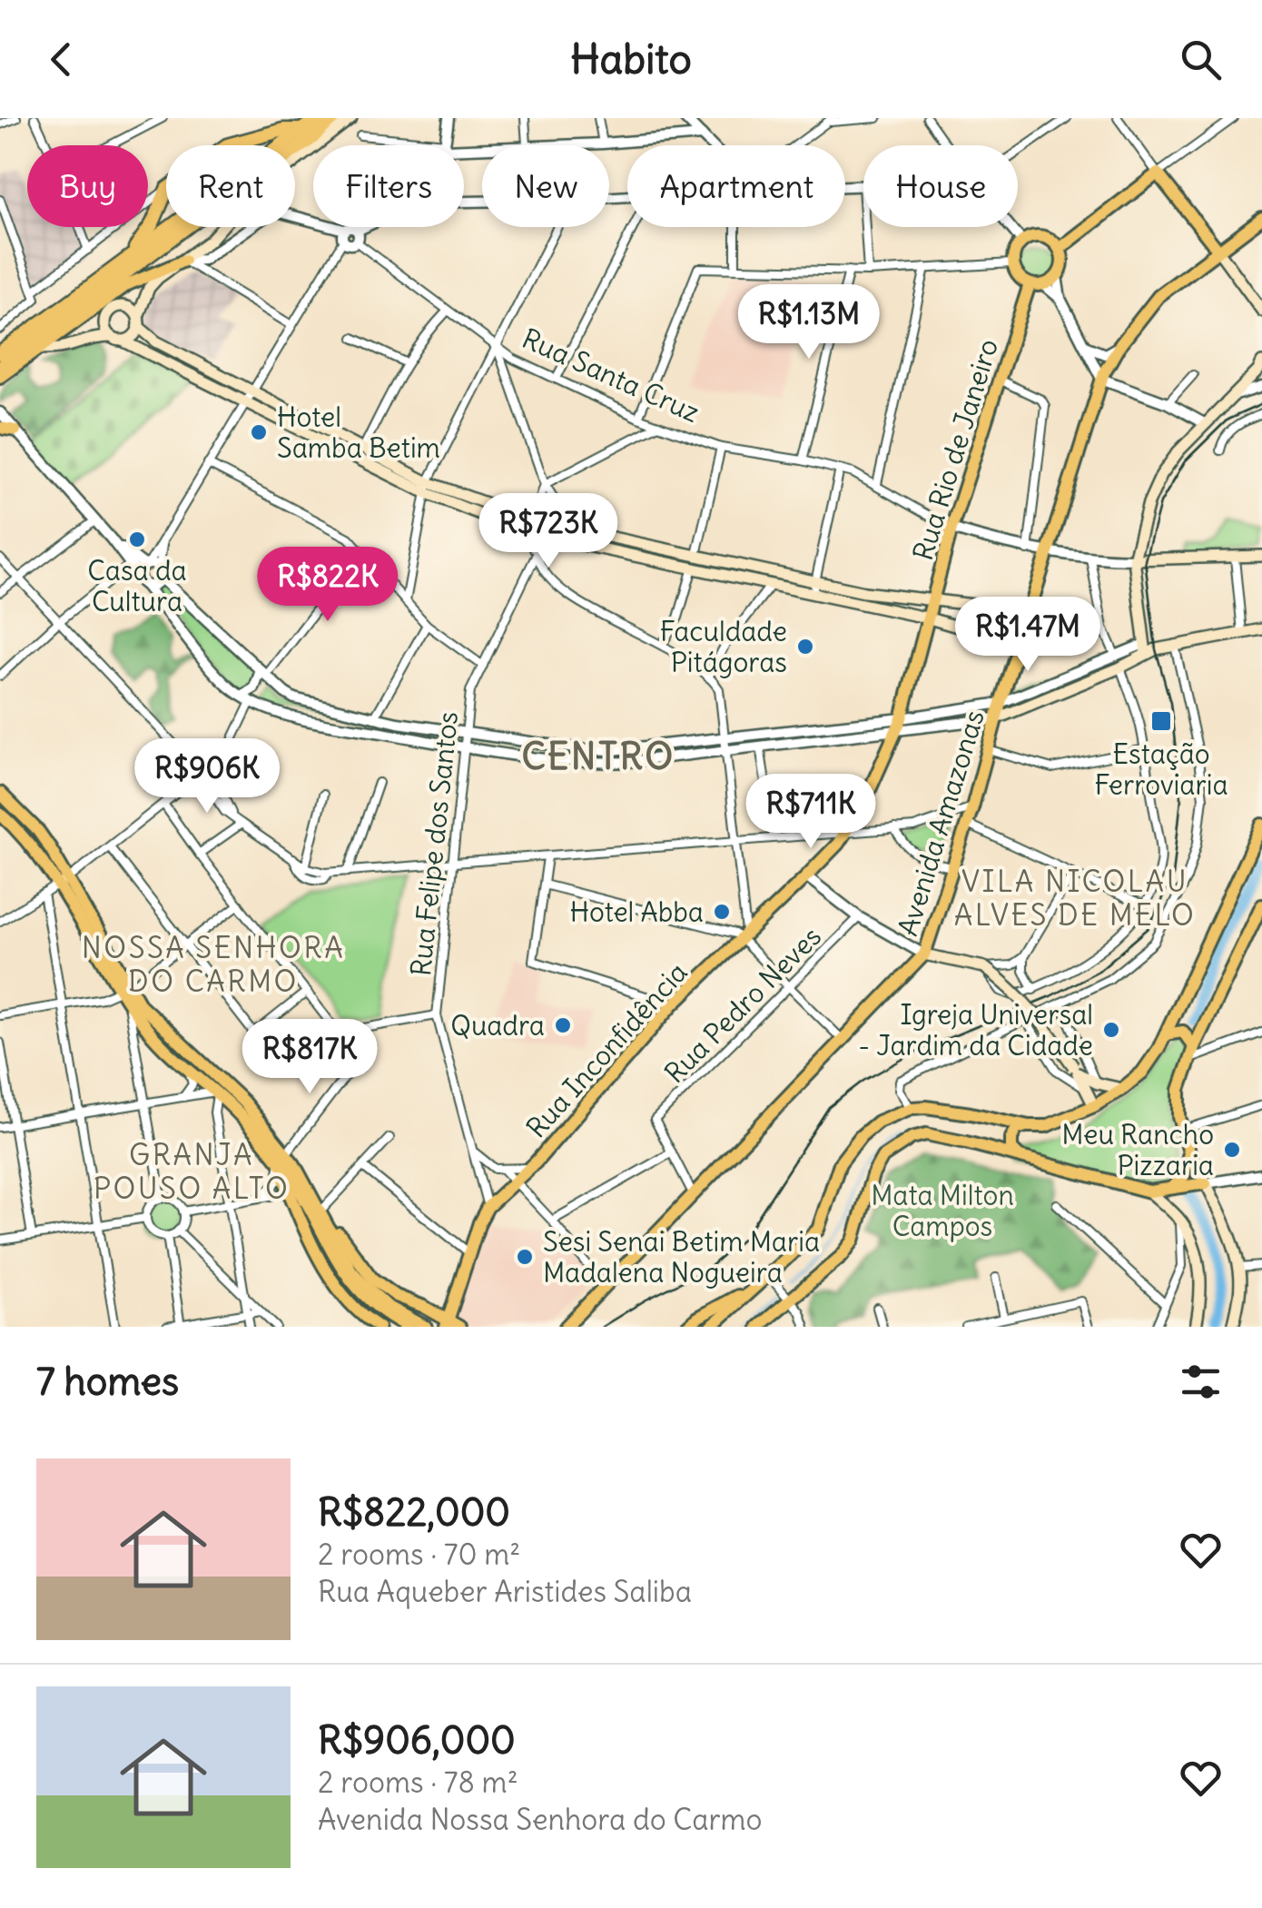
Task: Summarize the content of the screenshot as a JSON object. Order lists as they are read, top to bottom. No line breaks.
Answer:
{"streets":{"main road":["Rua Rio de Janeiro","Avenida Amazonas","Rua Inconfidência"],"street":["Rua Santa Cruz","Rua Felipe dos Santos","Rua Pedro Neves"]},"crossings":[["Rua Santa Cruz","Rua Rio de Janeiro"],["Rua Santa Cruz","Avenida Amazonas"],["Rua Rio de Janeiro","Rua Inconfidência"],["Rua Felipe dos Santos","Rua Inconfidência"]],"districts":["CENTRO","VILA NICOLAU ALVES DE MELO","NOSSA SENHORA DO CARMO","GRANJA POUSO ALTO"],"parks":["Mata Milton Campos"],"places":{"other":["Hotel Samba Betim","Casa da Cultura","Faculdade Pitágoras","Hotel Abba","Quadra","Igreja Universal - Jardim da Cidade","Meu Rancho Pizzaria","Sesi Senai Betim Maria Madalena Nogueira"],"transit":["Estação Ferroviaria"]},"page":{"header":"Habito","chip":["Buy","Rent","Filters","New","Apartment","House"],"price":["R$1.13M","R$723K","R$822K","R$1.47M","R$906K","R$711K","R$817K"],"heading":"7 homes","list":[{"name":"R$822,000","note":"2 rooms · 70 m² · Rua Aqueber Aristides Saliba"},{"name":"R$906,000","note":"2 rooms · 78 m² · Avenida Nossa Senhora do Carmo"}]}}
